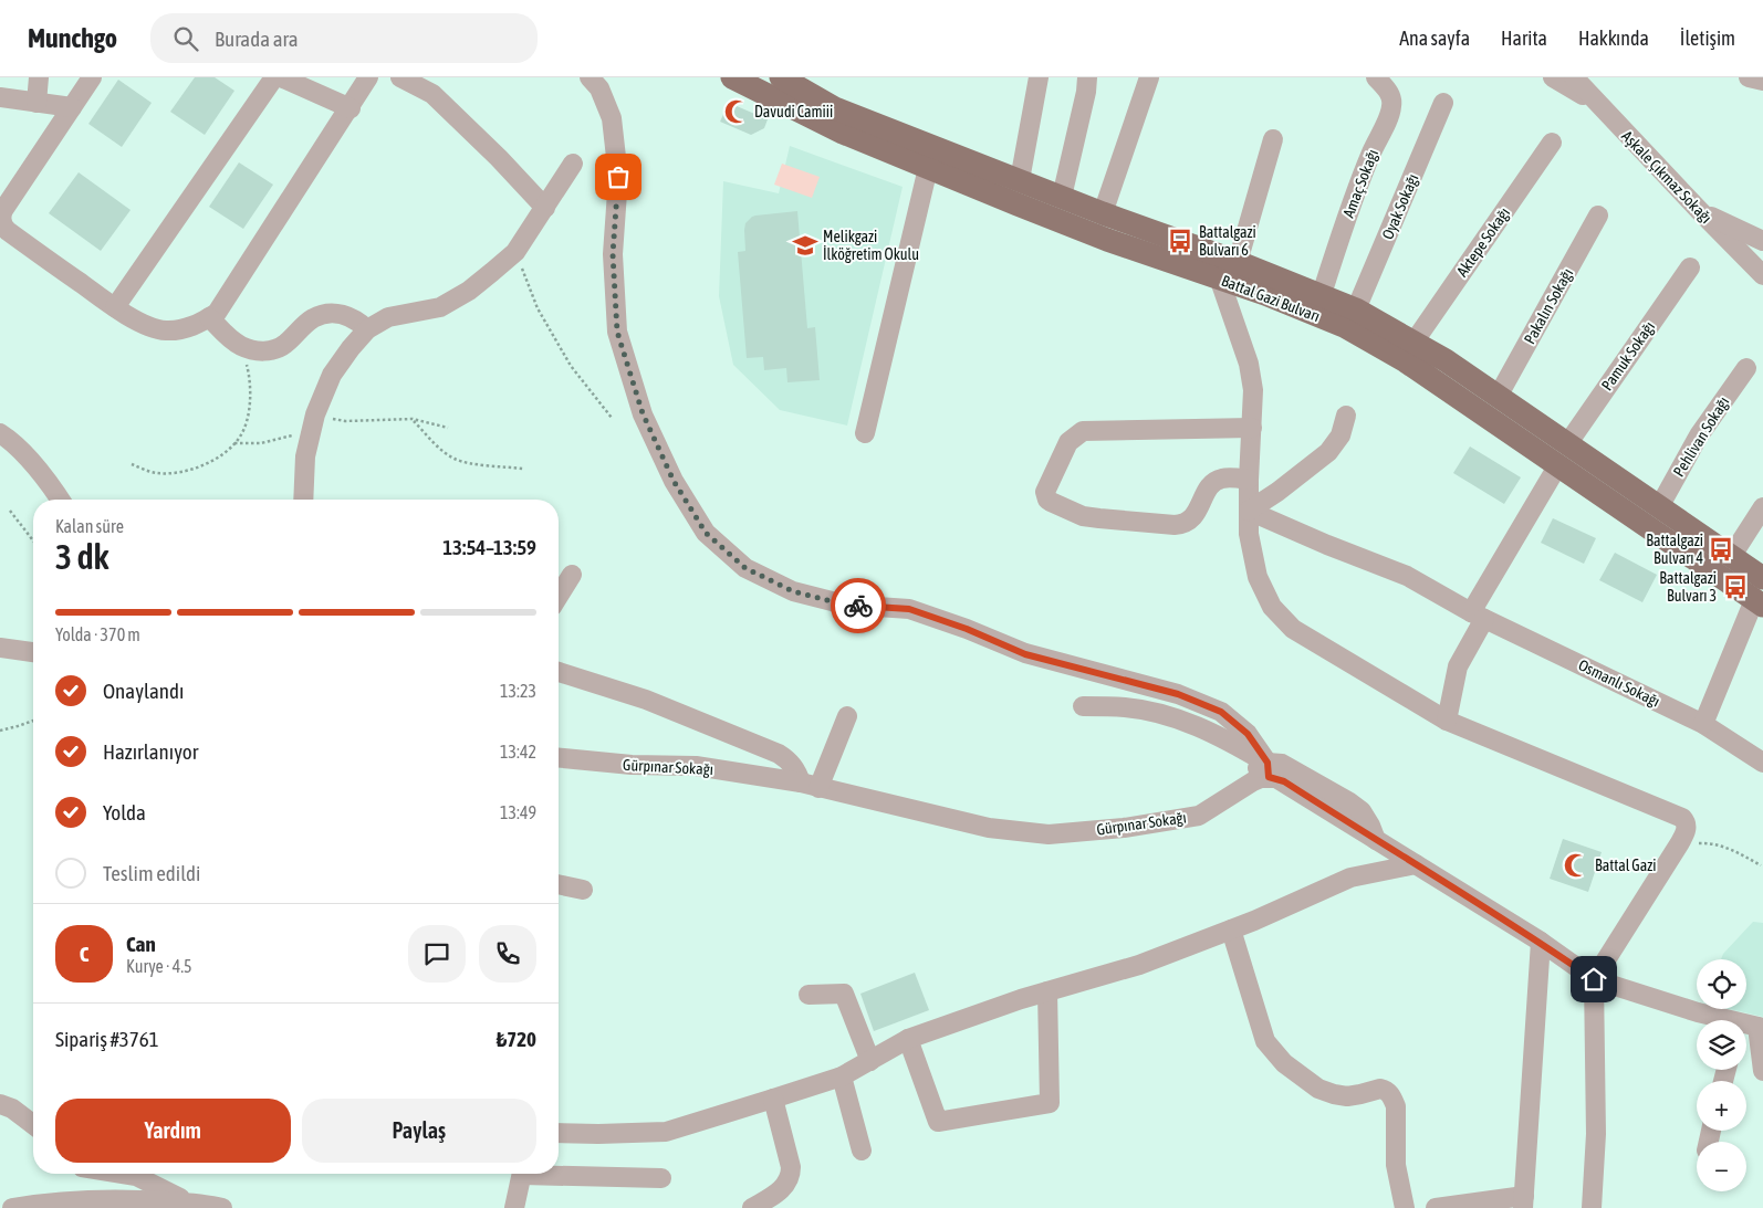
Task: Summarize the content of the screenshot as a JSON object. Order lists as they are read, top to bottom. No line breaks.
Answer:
{"streets":{"main road":["Battal Gazi Bulvarı"],"street":["Aşkale Çıkmaz Sokağı","Amaç Sokağı","Oyak Sokağı","Aktepe Sokağı","Pakalın Sokağı","Pamuk Sokağı","Pehlivan Sokağı","Osmanlı Sokağı","Gürpınar Sokağı"]},"crossings":[["Amaç Sokağı","Battal Gazi Bulvarı"],["Oyak Sokağı","Battal Gazi Bulvarı"],["Aktepe Sokağı","Battal Gazi Bulvarı"],["Battal Gazi Bulvarı","Pakalın Sokağı"],["Battal Gazi Bulvarı","Pamuk Sokağı"],["Battal Gazi Bulvarı","Pehlivan Sokağı"]],"places":{"mosque":["Davudi Camiii","Battal Gazi"],"bus stop":["Battalgazi Bulvarı 6","Battalgazi Bulvarı 4","Battalgazi Bulvarı 3"],"school or university":["Melikgazi İlköğretim Okulu"]},"page":{"header":"Munchgo","search":"Burada ara","nav":["Ana sayfa","Harita","Hakkında","İletişim"],"heading":["3 dk","Kalan süre","13:54–13:59"],"panel":["Can","Kurye · 4.5","Sipariş #3761","₺720"],"bar":"Yolda · 370 m","list":[["Onaylandı","13:23"],["Hazırlanıyor","13:42"],["Yolda","13:49"],"Teslim edildi"],"round":"C","map_buttons":["+","−"],"buttons":["Yardım","Paylaş"]}}
